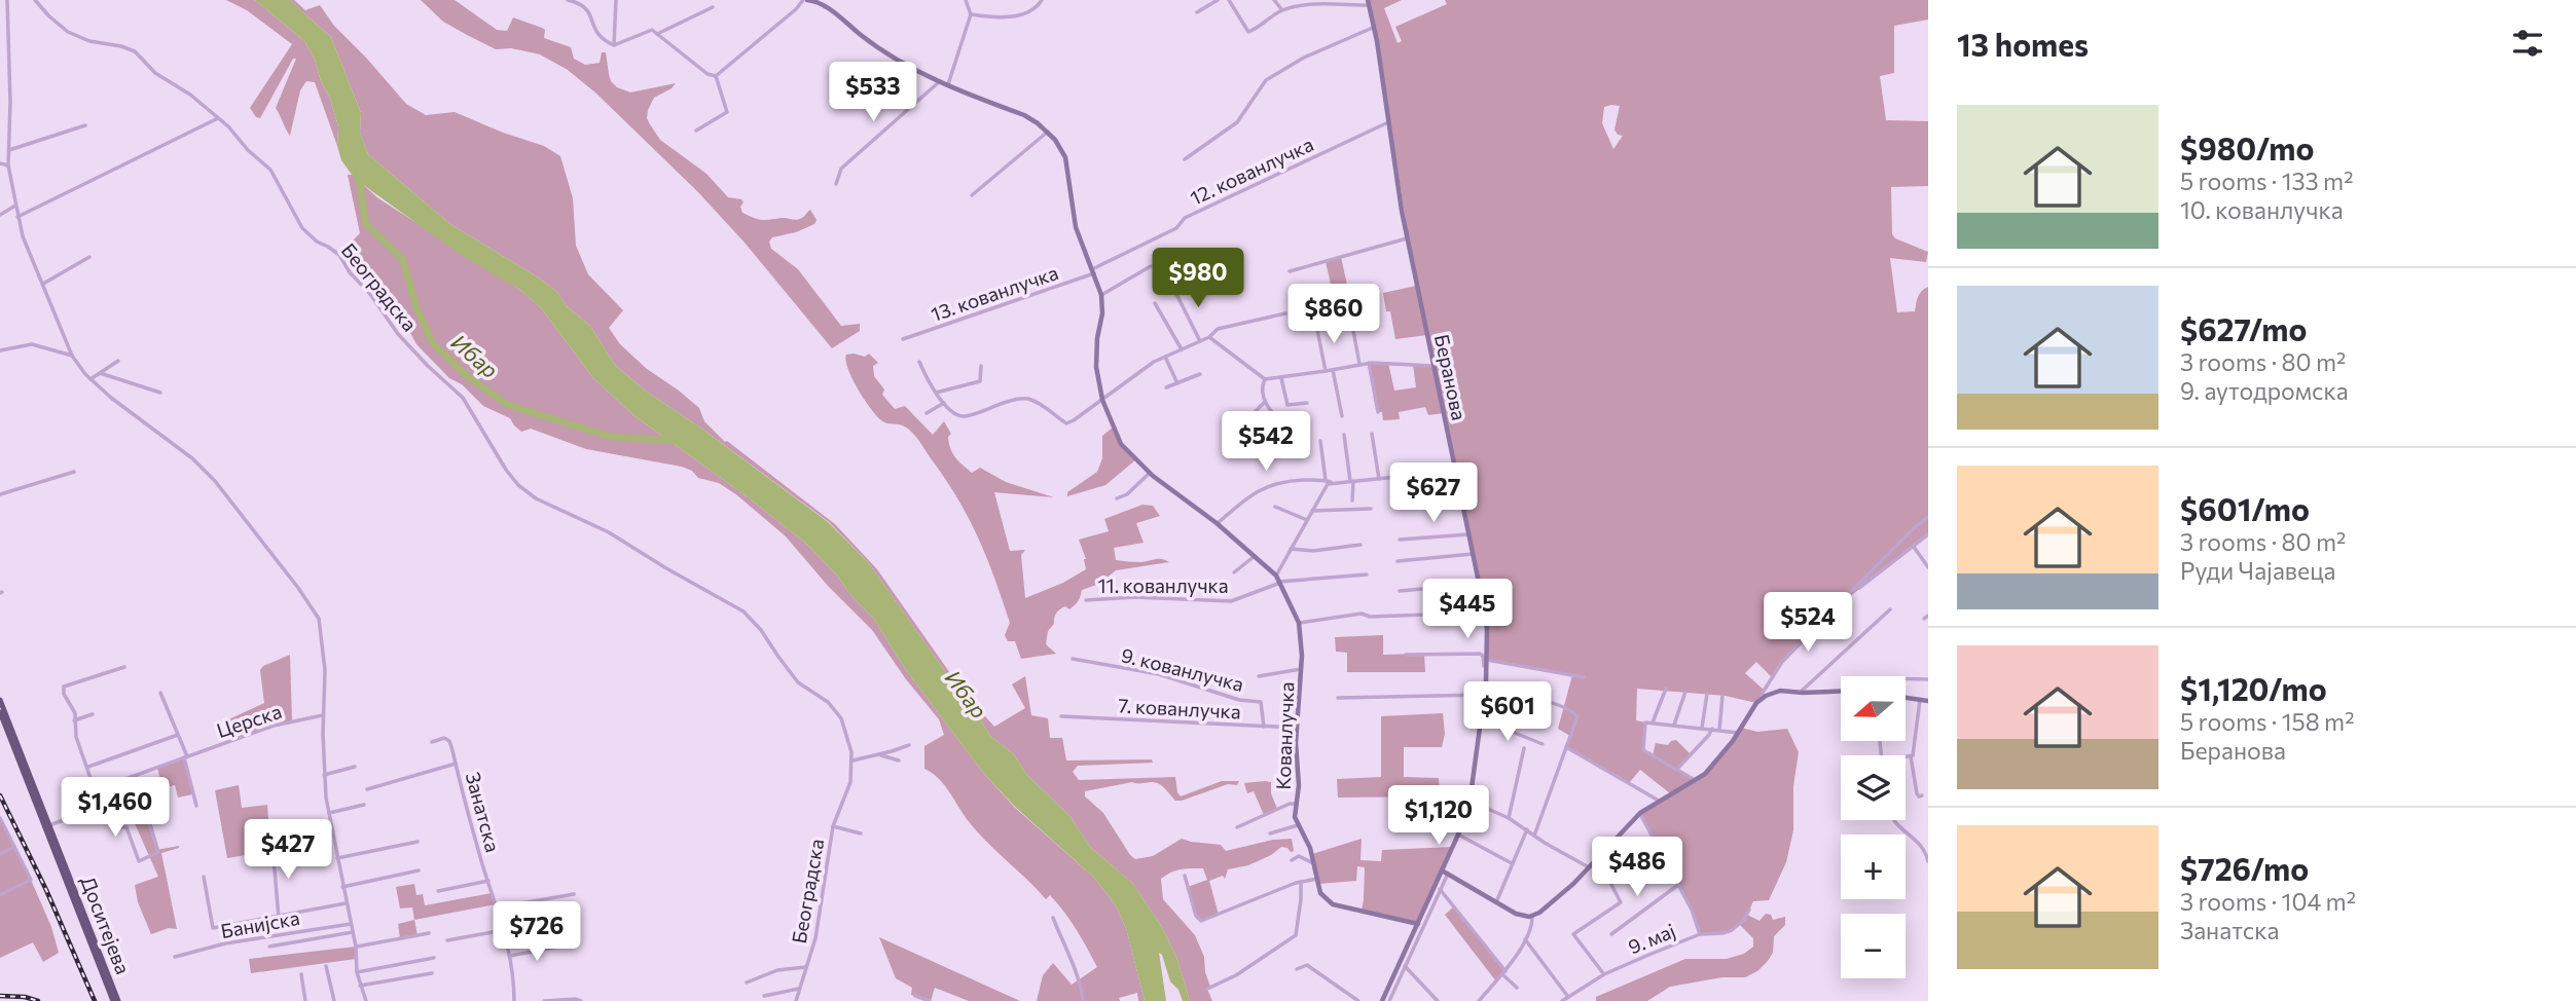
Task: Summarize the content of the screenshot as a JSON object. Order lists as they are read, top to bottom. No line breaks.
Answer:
{"streets":{"main road":["Беранова","Кованлучка","Доситејева"],"street":["12. кованлучка","Београдска","13. кованлучка","11. кованлучка","9. кованлучка","7. кованлучка","Церска","Занатска","Банијска","9. мај"]},"crossings":[["12. кованлучка","13. кованлучка"],["12. кованлучка","Беранова"],["12. кованлучка","Кованлучка"],["13. кованлучка","Кованлучка"],["Беранова","Кованлучка"],["11. кованлучка","Кованлучка"],["9. кованлучка","7. кованлучка"],["7. кованлучка","Кованлучка"]],"water":["Ибар"],"north":"left","page":{"heading":"13 homes","price":["$533","$980","$860","$542","$627","$445","$524","$601","$1,460","$1,120","$427","$486","$726"],"list":[{"name":"$980/mo","note":"5 rooms · 133 m² · 10. кованлучка"},{"name":"$627/mo","note":"3 rooms · 80 m² · 9. аутодромска"},{"name":"$601/mo","note":"3 rooms · 80 m² · Руди Чајавеца"},{"name":"$1,120/mo","note":"5 rooms · 158 m² · Беранова"},{"name":"$726/mo","note":"3 rooms · 104 m² · Занатска"}],"map_buttons":["+","−"]}}
